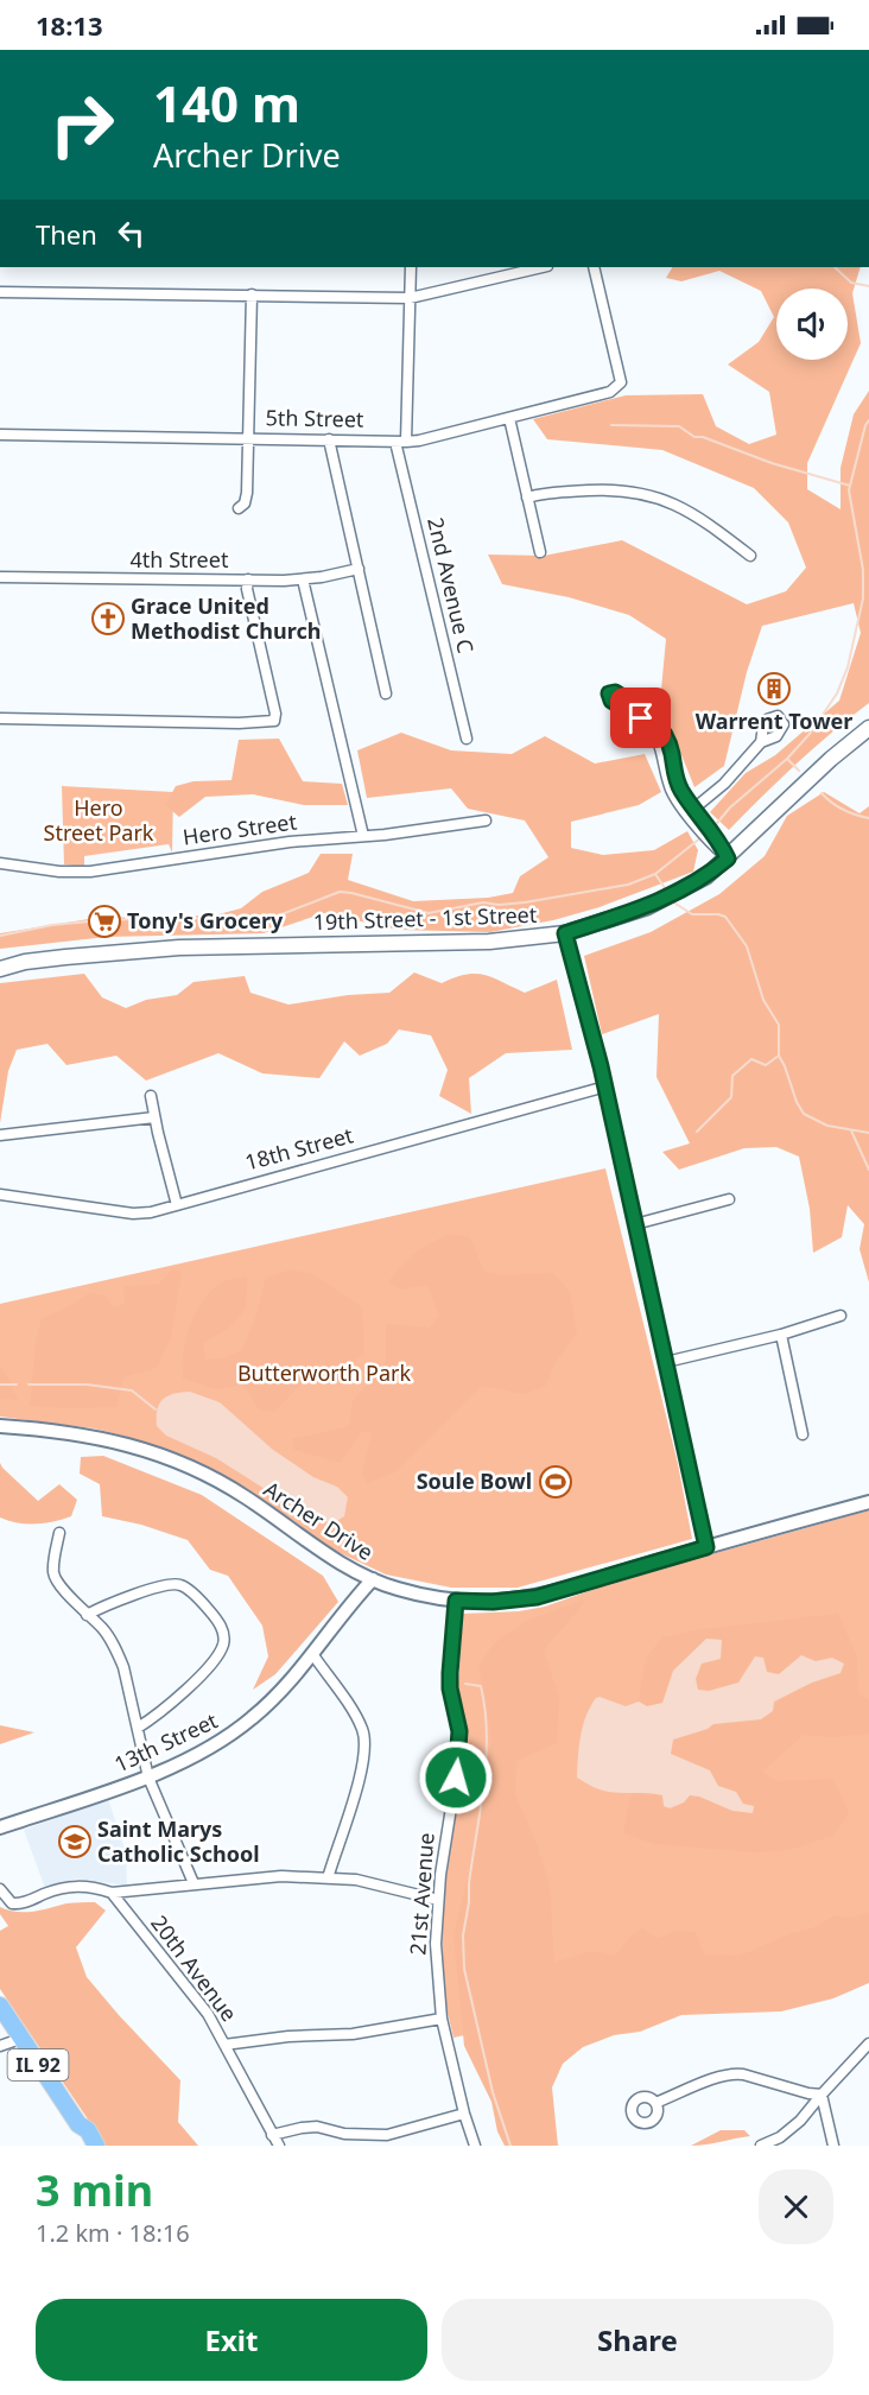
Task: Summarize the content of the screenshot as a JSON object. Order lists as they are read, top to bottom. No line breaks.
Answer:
{"streets":{"main road":["19th Street - 1st Street","IL 92"],"street":["5th Street","4th Street","2nd Avenue C","Hero Street","18th Street","Archer Drive","13th Street","21st Avenue","20th Avenue"]},"crossings":[["5th Street","2nd Avenue C"],["Archer Drive","13th Street"],["Archer Drive","21st Avenue"]],"parks":["Hero Street Park","Butterworth Park"],"places":{"church":["Grace United Methodist Church"],"building":["Warrent Tower"],"supermarket":["Tony's Grocery"],"sports":["Soule Bowl"],"school or university":["Saint Marys Catholic School"]},"page":{"status":"18:13","turn":["140 m","Archer Drive"],"then":"Then","heading":["3 min","1.2 km · 18:16"],"buttons":["Exit","Share"]}}
